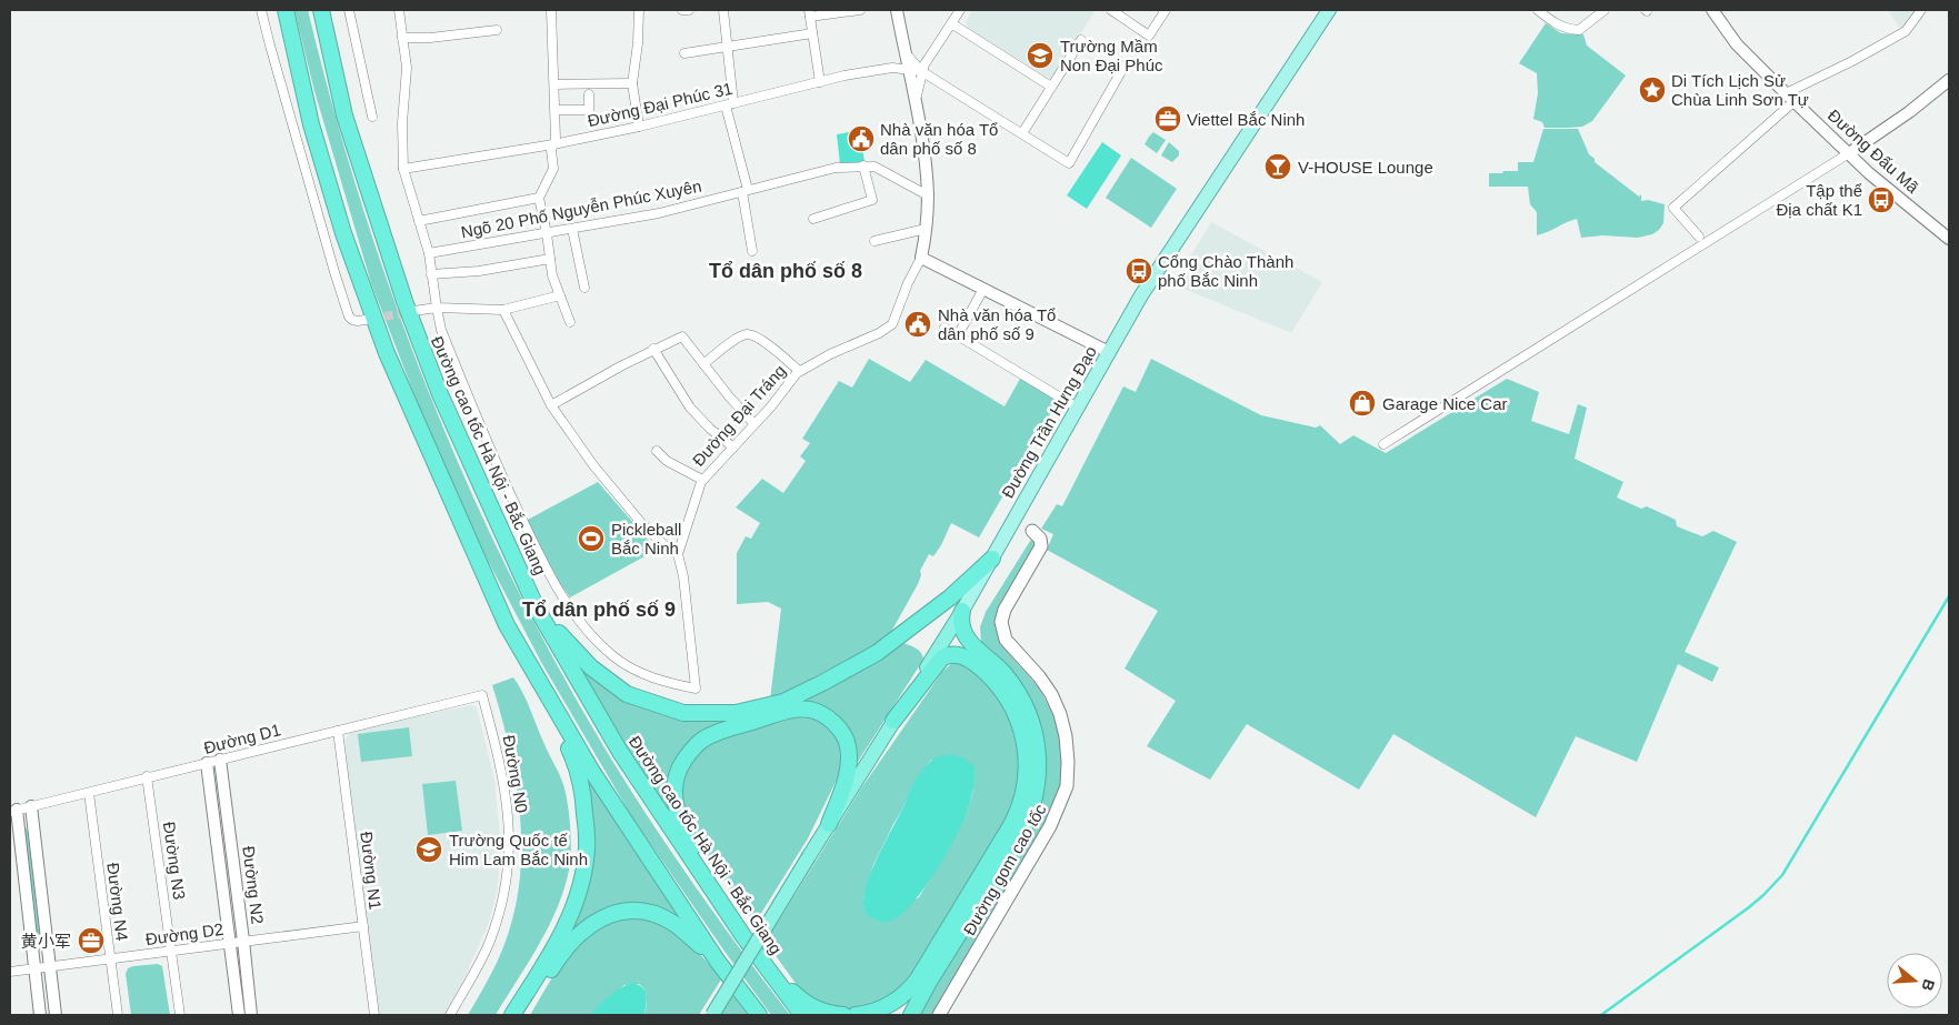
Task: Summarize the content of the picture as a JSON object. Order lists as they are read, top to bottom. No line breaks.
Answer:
{"streets":{"highway":["Đường Trần Hưng Đạo","Đường cao tốc Hà Nội - Bắc Giang"],"main road":["Đường gom cao tốc"],"street":["Đường Đại Phúc 31","Đường Đấu Mã","Ngõ 20 Phố Nguyễn Phúc Xuyên","Đường Đại Tráng","Đường D1","Đường N0","Đường N3","Đường N1","Đường N2","Đường N4","Đường D2"]},"crossings":[["Đường D1","Đường N0"],["Đường D1","Đường N3"],["Đường D1","Đường N1"],["Đường D1","Đường N2"],["Đường D1","Đường N4"],["Đường N3","Đường D2"],["Đường N1","Đường D2"],["Đường N2","Đường D2"],["Đường N4","Đường D2"]],"districts":["Tổ dân phố số 8","Tổ dân phố số 9"],"places":{"school or university":["Trường Mầm Non Đại Phúc","Trường Quốc tế Him Lam Bắc Ninh"],"place":["Di Tích Lịch Sử Chùa Linh Sơn Tự"],"office":["Viettel Bắc Ninh","黄小军"],"public building":["Nhà văn hóa Tổ dân phố số 8","Nhà văn hóa Tổ dân phố số 9"],"bar":["V-HOUSE Lounge"],"bus stop":["Tập thể Địa chất K1","Cổng Chào Thành phố Bắc Ninh"],"shop":["Garage Nice Car"],"sports":["Pickleball Bắc Ninh"]},"north":"right"}
